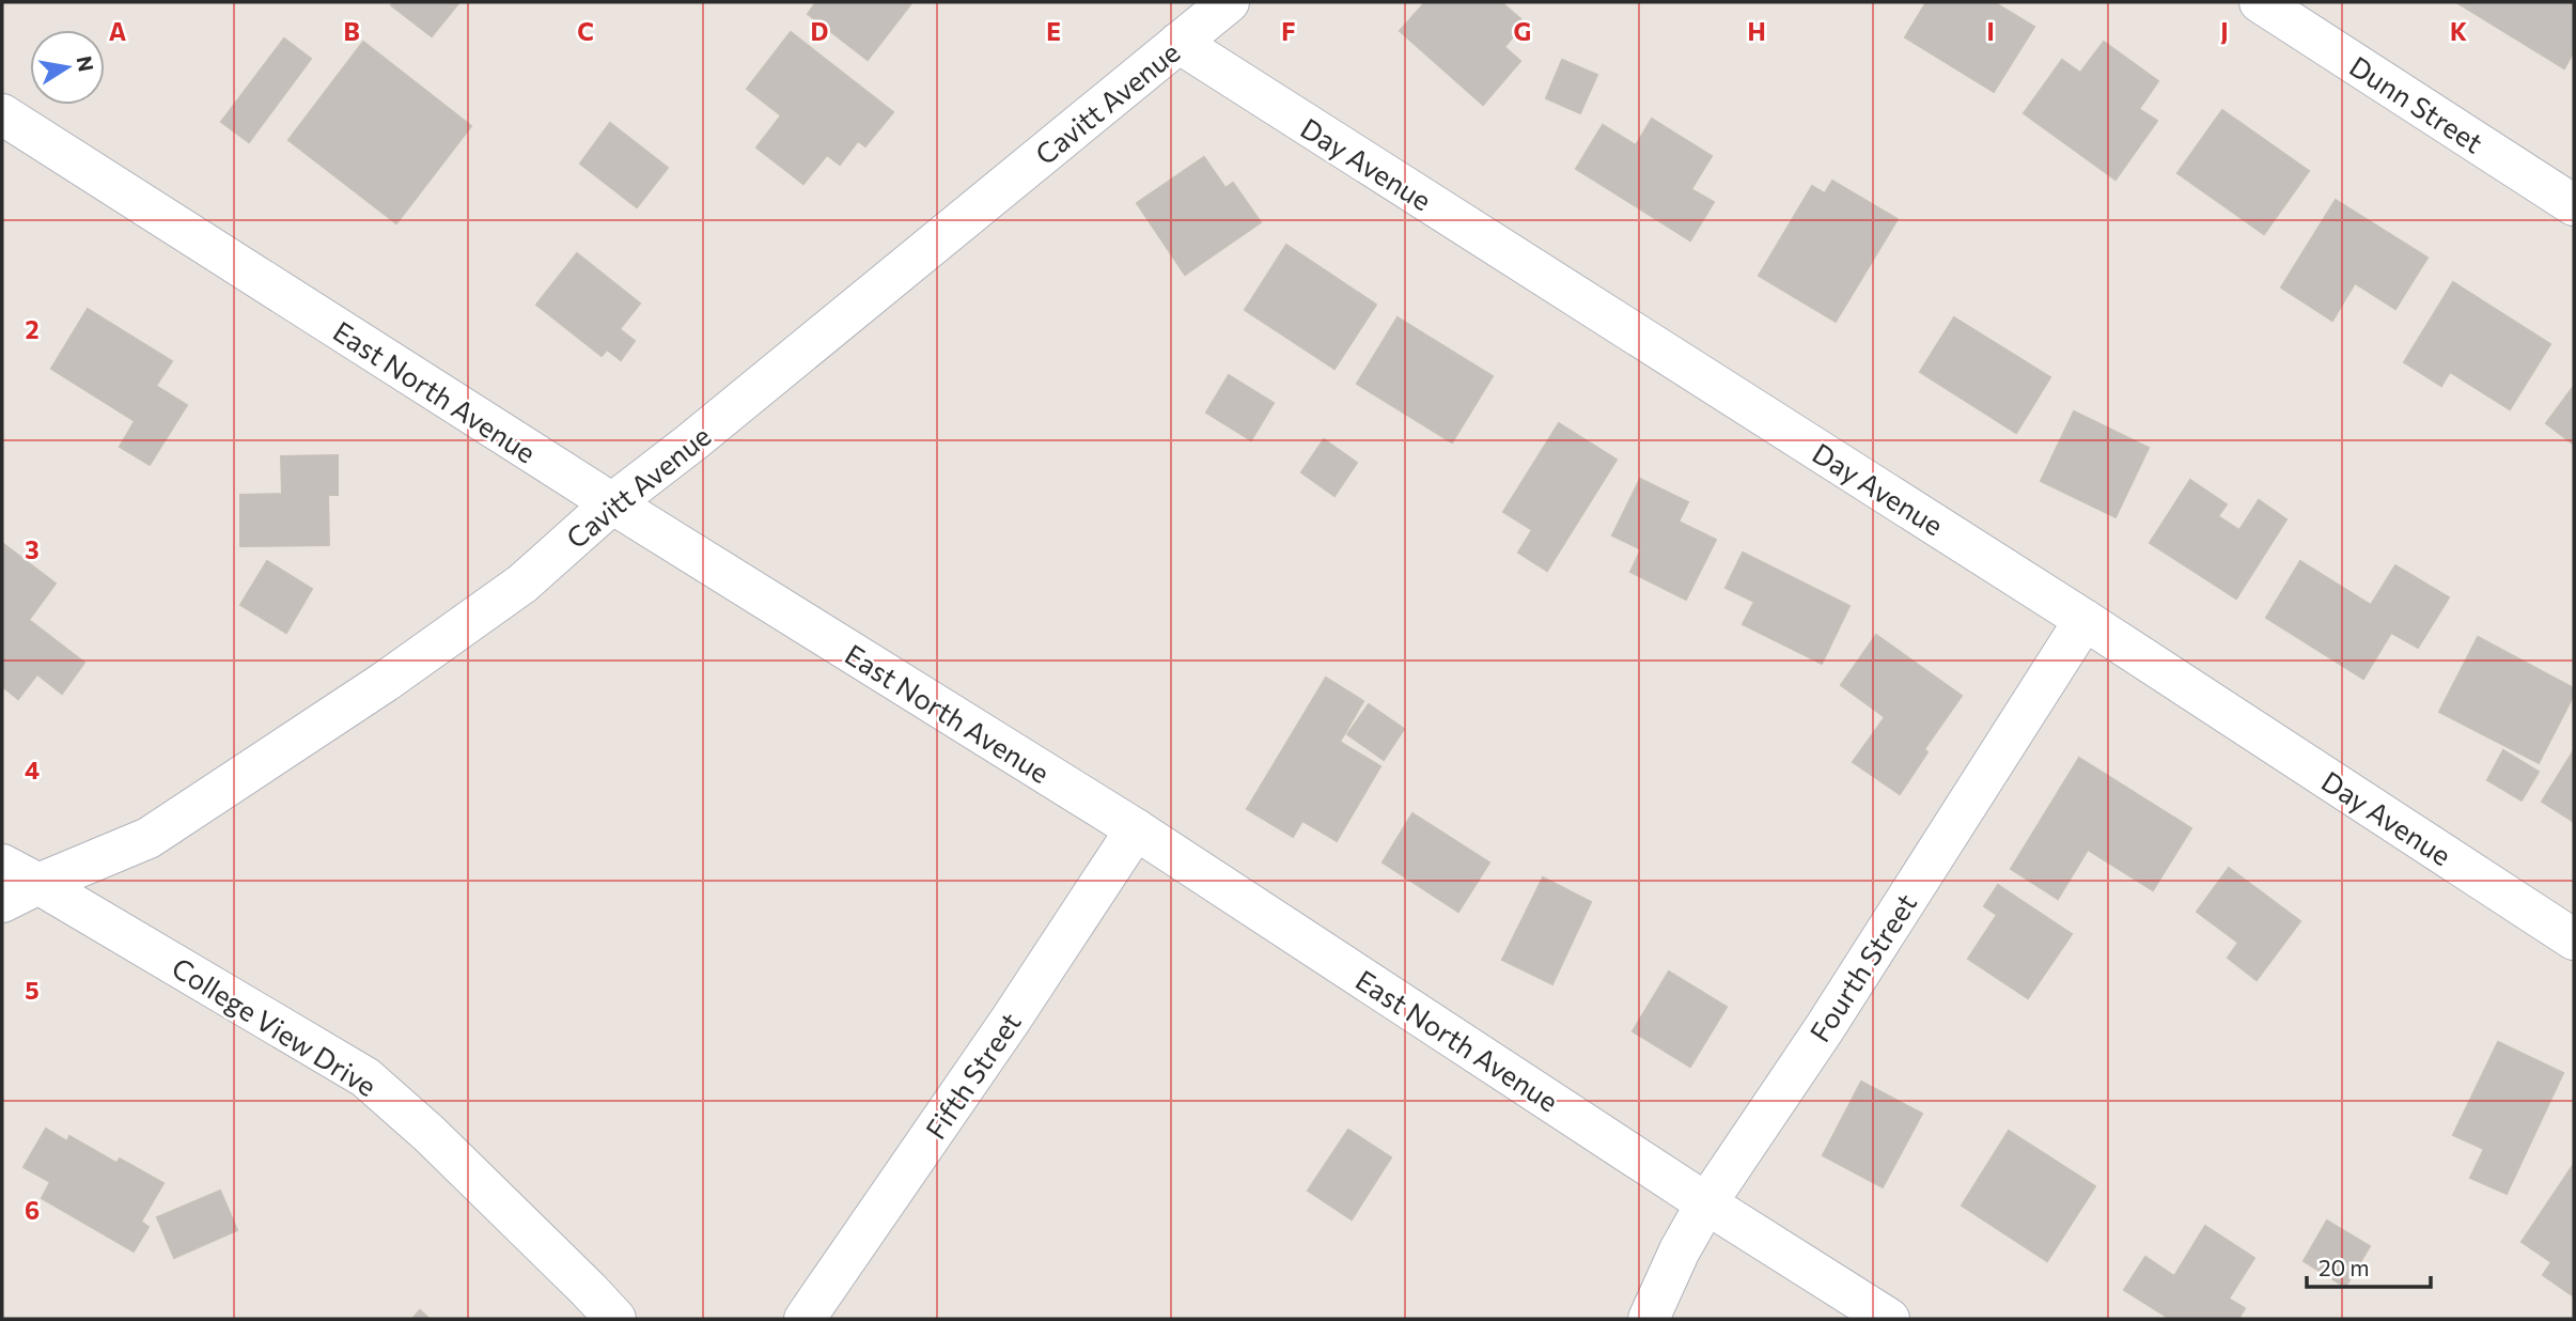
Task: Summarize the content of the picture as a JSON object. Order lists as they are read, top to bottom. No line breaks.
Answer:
{"streets":{"street":["Cavitt Avenue","Dunn Street","Day Avenue","East North Avenue","Fourth Street","College View Drive","Fifth Street"]},"crossings":[["Cavitt Avenue","Day Avenue"],["Cavitt Avenue","East North Avenue"],["Cavitt Avenue","College View Drive"],["Day Avenue","Fourth Street"],["East North Avenue","Fourth Street"],["East North Avenue","Fifth Street"]],"scale_bar":"20 m","north":"right","grid":{"columns":["A","B","C","D","E","F","G","H","I","J","K"],"rows":["2","3","4","5","6"]}}
